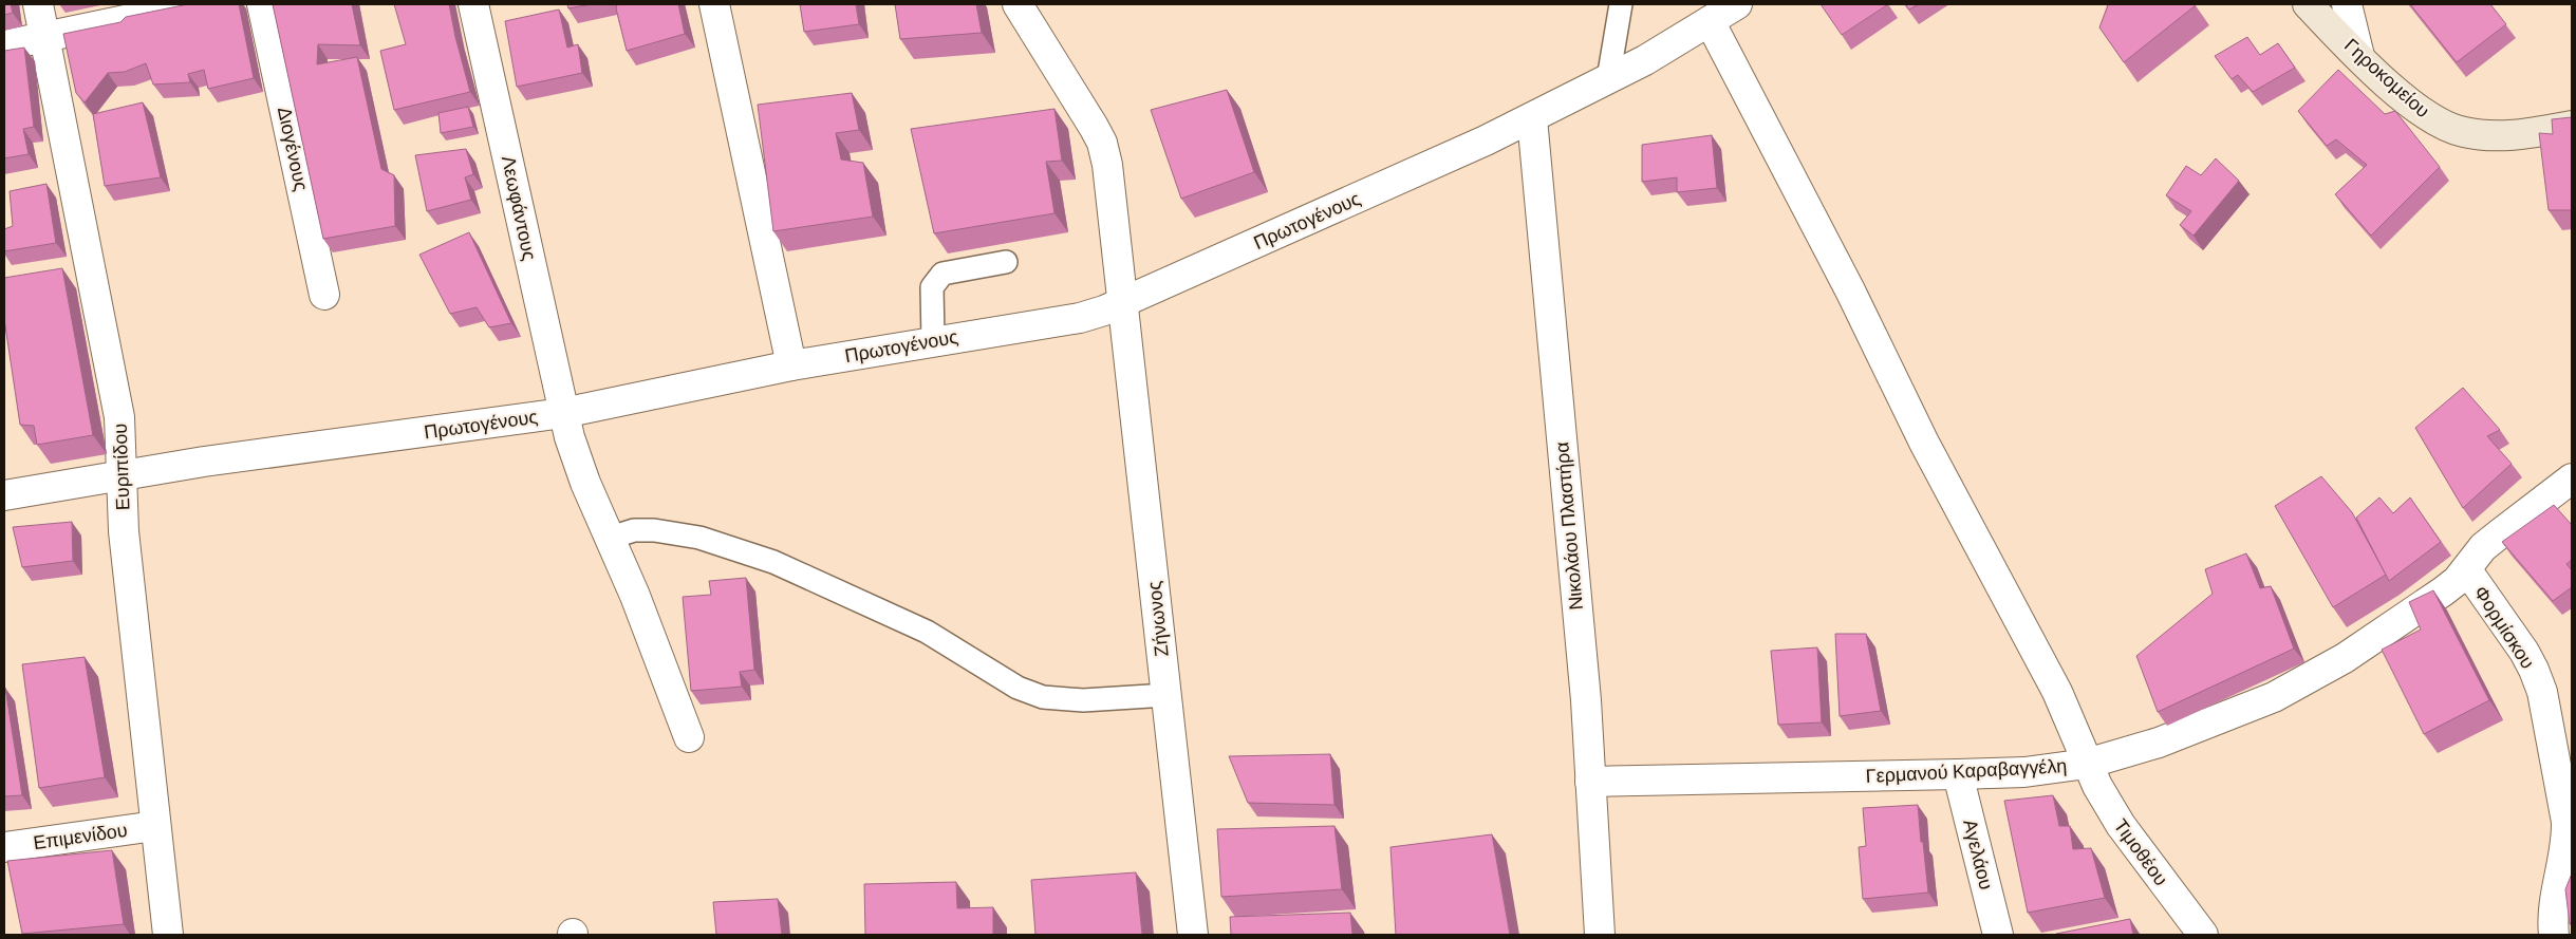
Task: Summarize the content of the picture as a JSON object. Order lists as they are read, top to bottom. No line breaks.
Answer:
{"streets":{"main road":["Γηροκομείου"],"street":["Διογένους","Λεωφάντους","Πρωτογένους","Ευριπίδου","Νικολάου Πλαστήρα","Ζήνωνος","Φορμίσκου","Γερμανού Καραβαγγέλη","Επιμενίδου","Τιμοθέου","Αγελάου"]},"crossings":[["Λεωφάντους","Πρωτογένους"],["Πρωτογένους","Ευριπίδου"],["Πρωτογένους","Νικολάου Πλαστήρα"],["Πρωτογένους","Ζήνωνος"],["Πρωτογένους","Τιμοθέου"],["Ευριπίδου","Επιμενίδου"],["Νικολάου Πλαστήρα","Γερμανού Καραβαγγέλη"],["Φορμίσκου","Γερμανού Καραβαγγέλη"],["Γερμανού Καραβαγγέλη","Τιμοθέου"],["Γερμανού Καραβαγγέλη","Αγελάου"]]}
